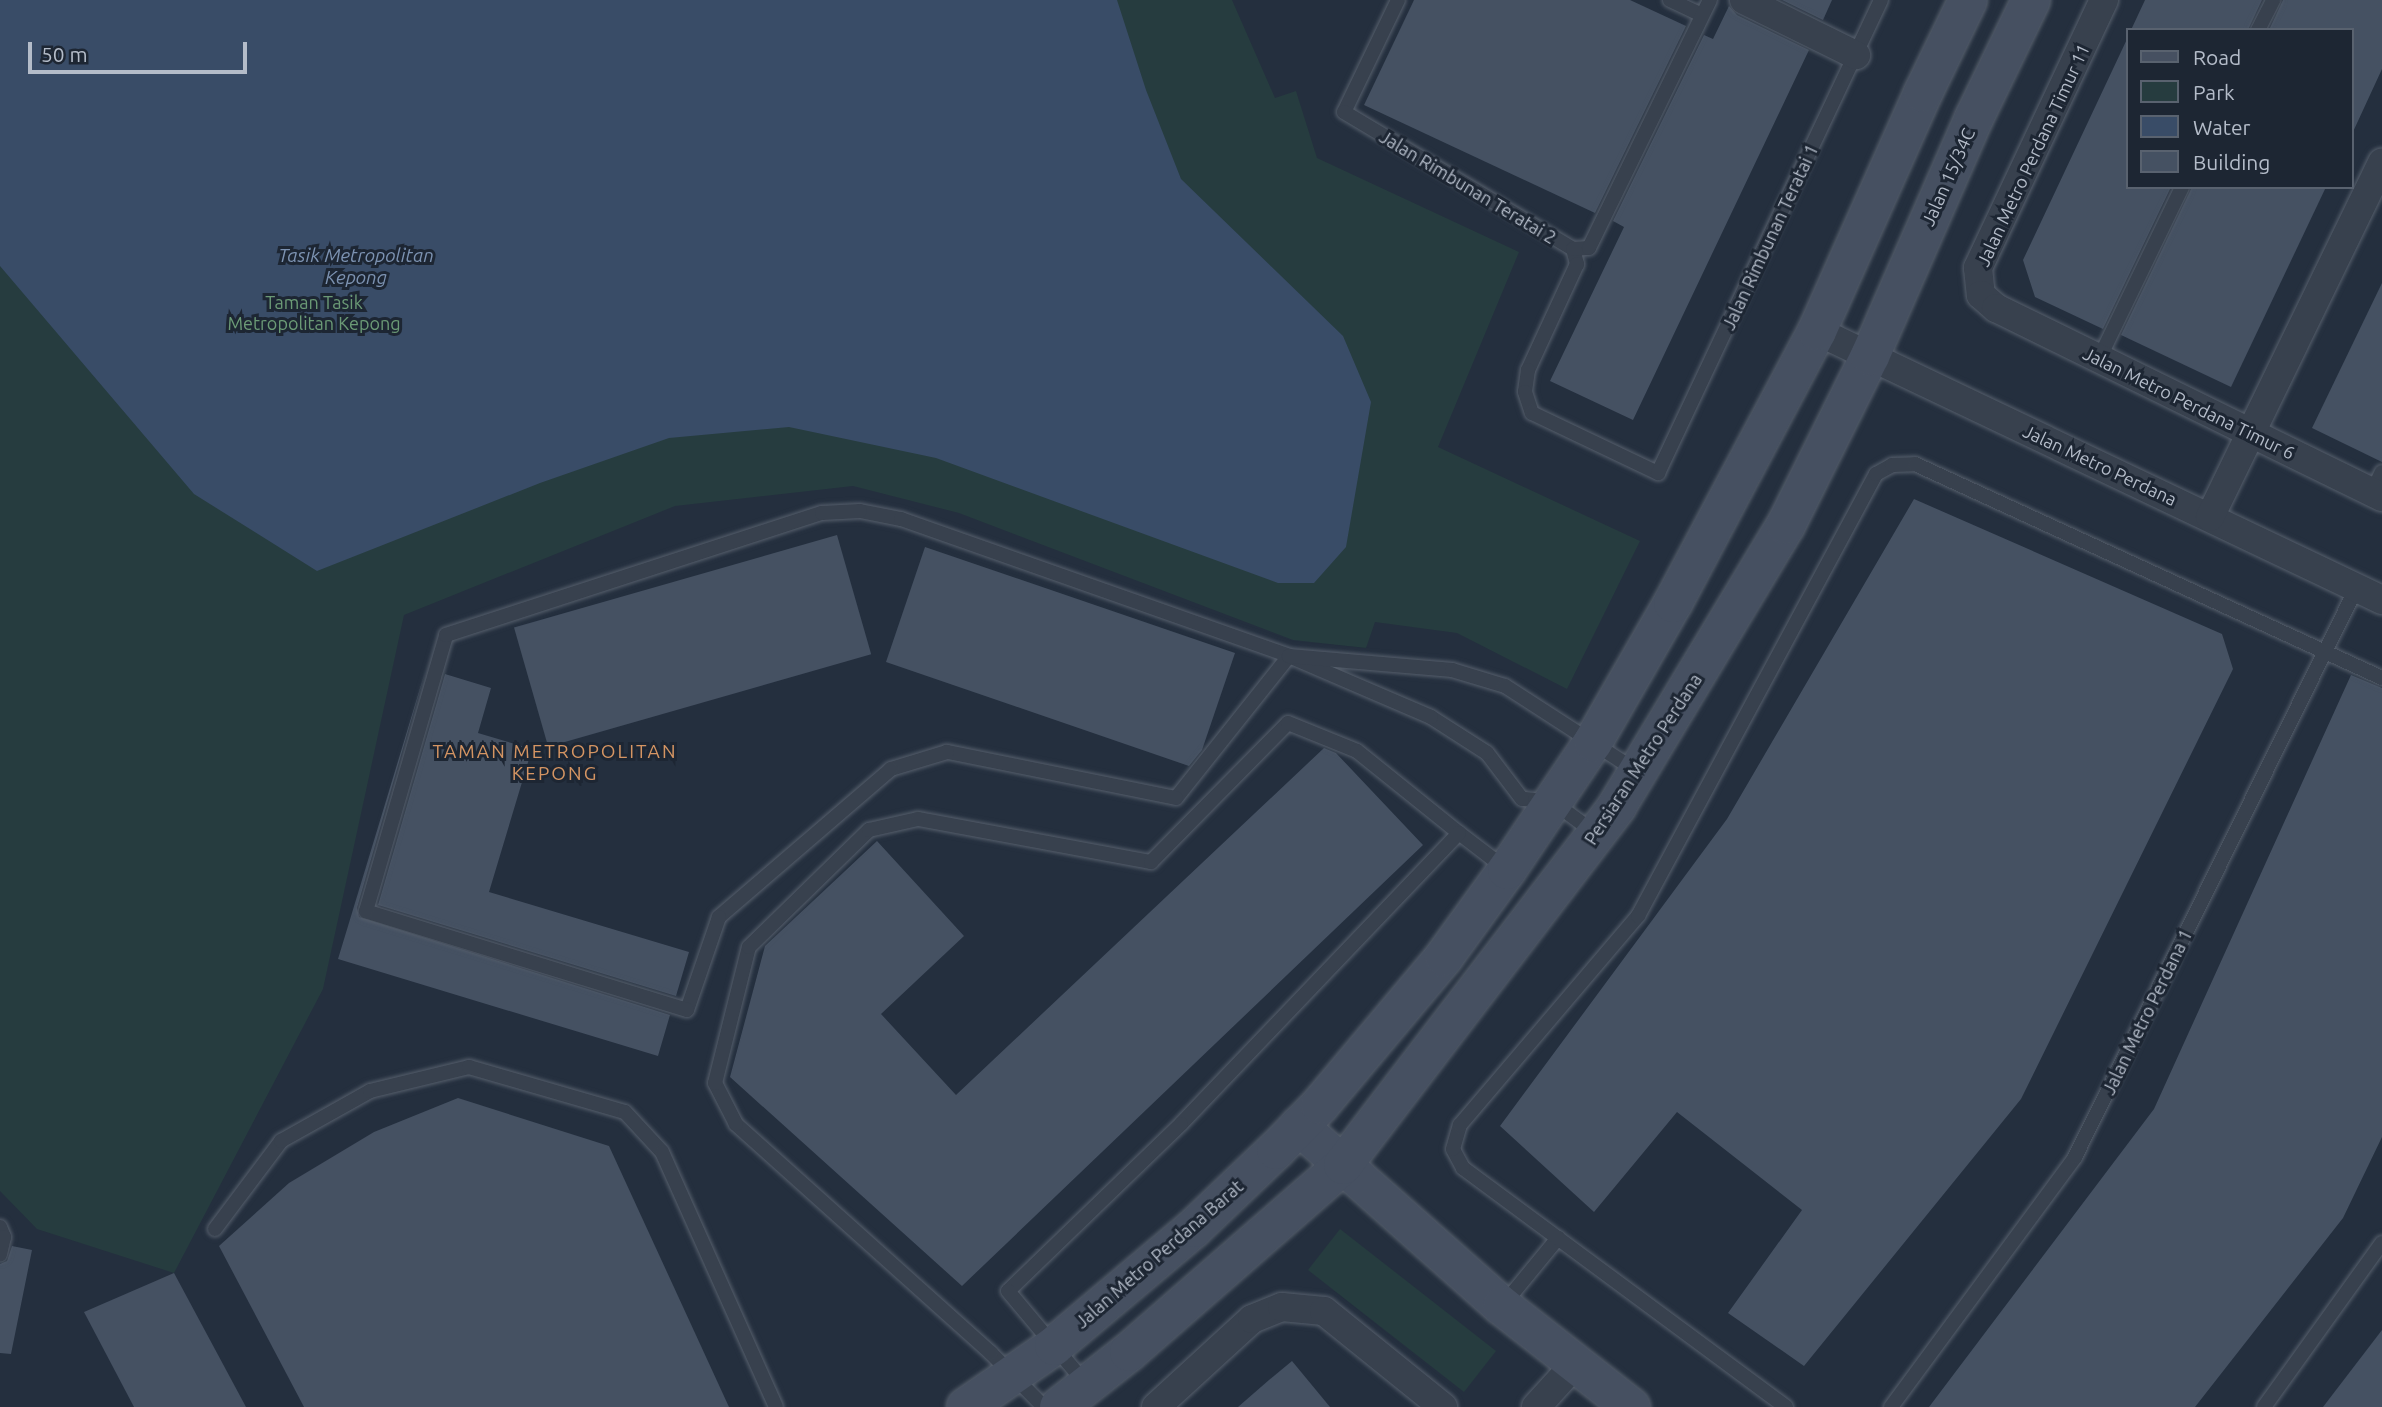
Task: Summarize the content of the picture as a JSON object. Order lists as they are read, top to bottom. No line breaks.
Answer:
{"streets":{"street":["Jalan Metro Perdana Timur 11","Jalan 15/34C","Jalan Metro Perdana Timur 6","Jalan Metro Perdana","Persiaran Metro Perdana","Jalan Metro Perdana Barat"],"lane":["Jalan Rimbunan Teratai 2","Jalan Rimbunan Teratai 1","Jalan Metro Perdana 1"]},"crossings":[["Jalan Metro Perdana Timur 11","Jalan Metro Perdana Timur 6"],["Jalan 15/34C","Jalan Metro Perdana"],["Jalan 15/34C","Persiaran Metro Perdana"],["Jalan Rimbunan Teratai 2","Jalan Rimbunan Teratai 1"],["Jalan Metro Perdana","Persiaran Metro Perdana"],["Jalan Metro Perdana","Jalan Metro Perdana 1"]],"districts":["TAMAN METROPOLITAN KEPONG"],"water":["Tasik Metropolitan Kepong"],"parks":["Taman Tasik Metropolitan Kepong"],"legend":["Road","Park","Water","Building"],"scale_bar":"50 m"}
